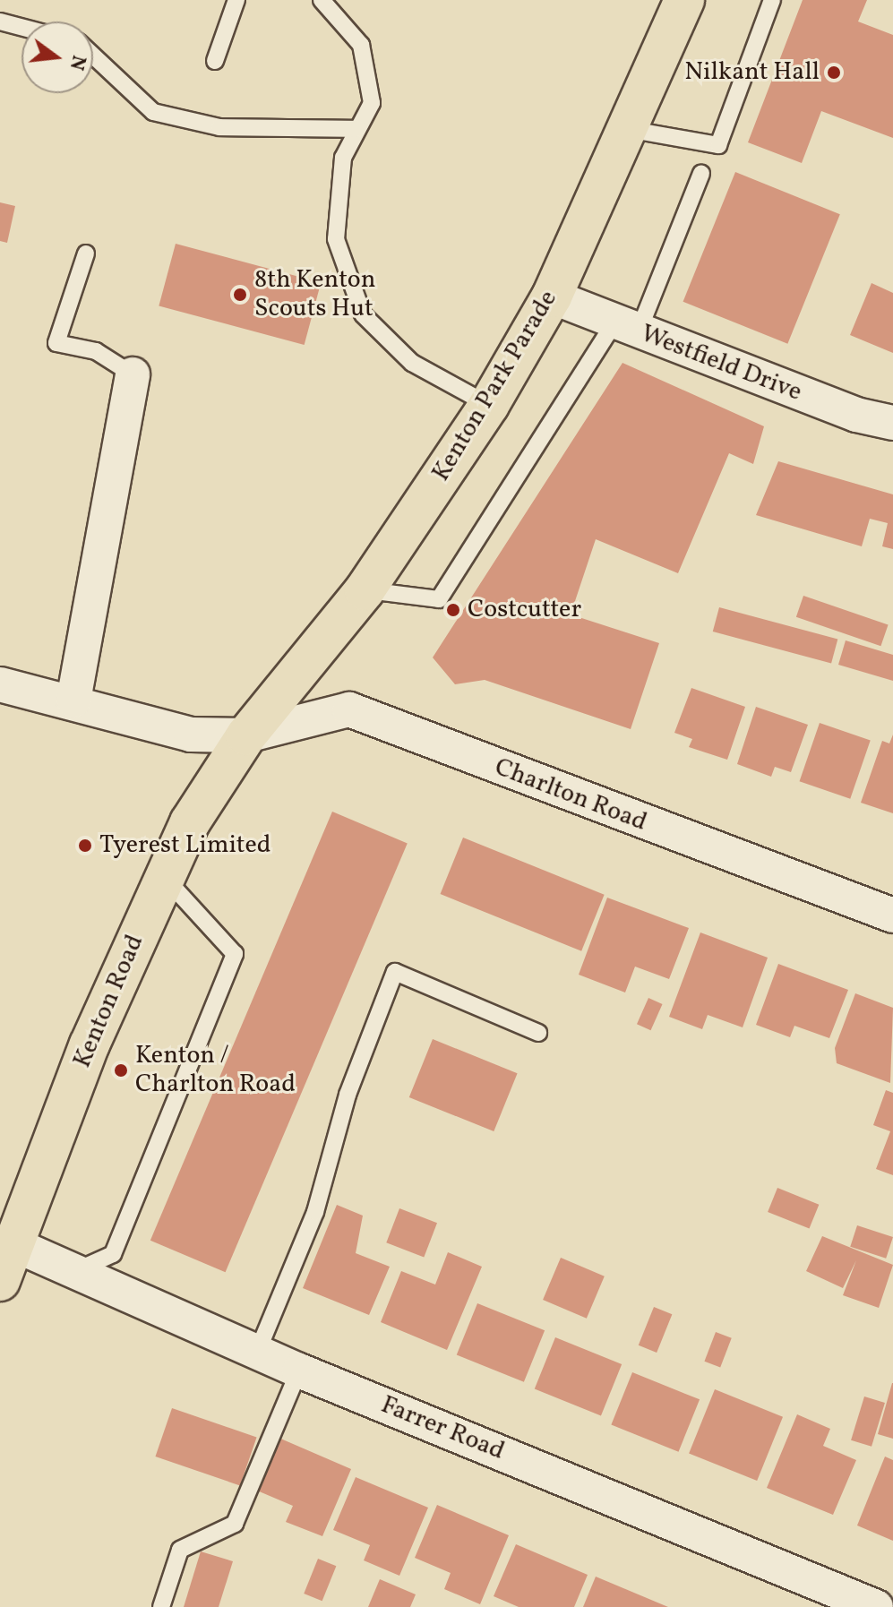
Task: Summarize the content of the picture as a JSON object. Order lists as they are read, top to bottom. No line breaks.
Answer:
{"streets":{"main road":["Kenton Park Parade","Kenton Road"],"street":["Westfield Drive","Charlton Road","Farrer Road"]},"crossings":[["Westfield Drive","Kenton Park Parade"],["Kenton Park Parade","Charlton Road"],["Kenton Park Parade","Kenton Road"],["Charlton Road","Kenton Road"],["Kenton Road","Farrer Road"]],"places":["Nilkant Hall","8th Kenton Scouts Hut","Costcutter","Tyerest Limited","Kenton / Charlton Road"],"north":"right"}
